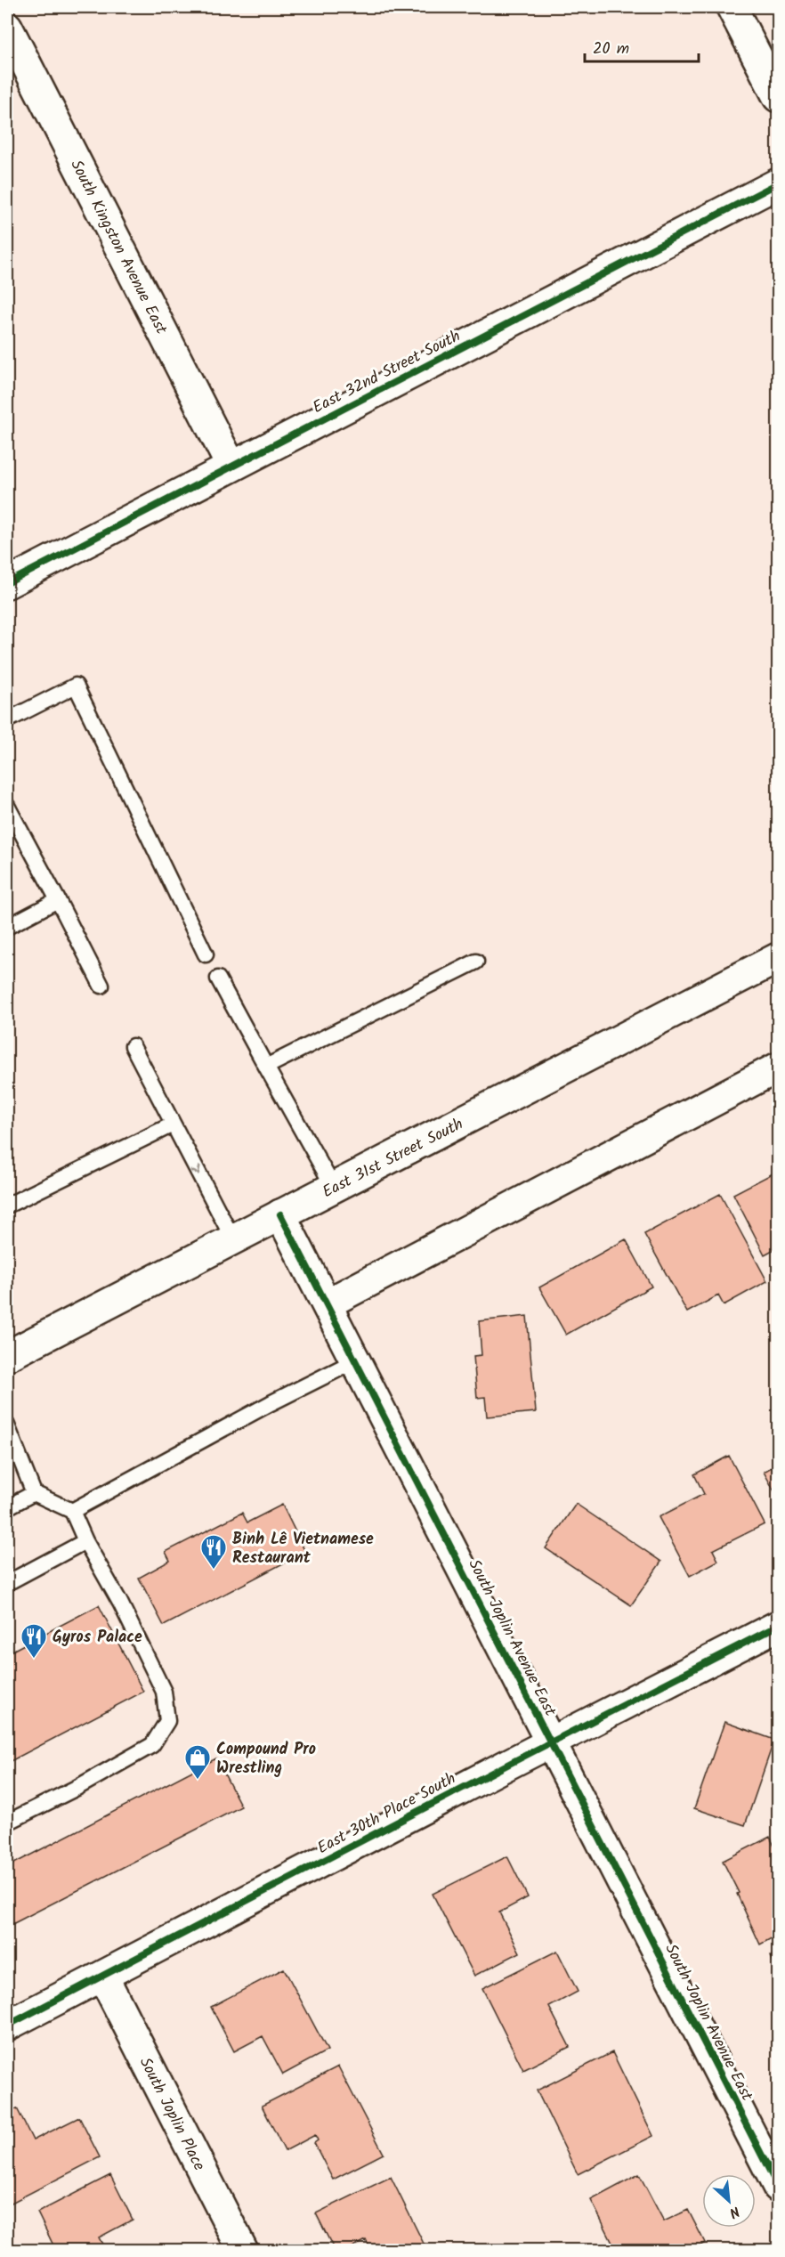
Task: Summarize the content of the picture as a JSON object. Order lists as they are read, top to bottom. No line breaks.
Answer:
{"streets":{"street":["South Kingston Avenue East","East 32nd Street South","East 31st Street South","South Joplin Avenue East","East 30th Place South","South Joplin Place"]},"crossings":[["South Kingston Avenue East","East 32nd Street South"],["East 31st Street South","South Joplin Avenue East"],["South Joplin Avenue East","East 30th Place South"],["East 30th Place South","South Joplin Place"]],"places":{"restaurant":["Binh Lê Vietnamese Restaurant","Gyros Palace"],"shop":["Compound Pro Wrestling"]},"scale_bar":"20 m","north":"bottom right"}
